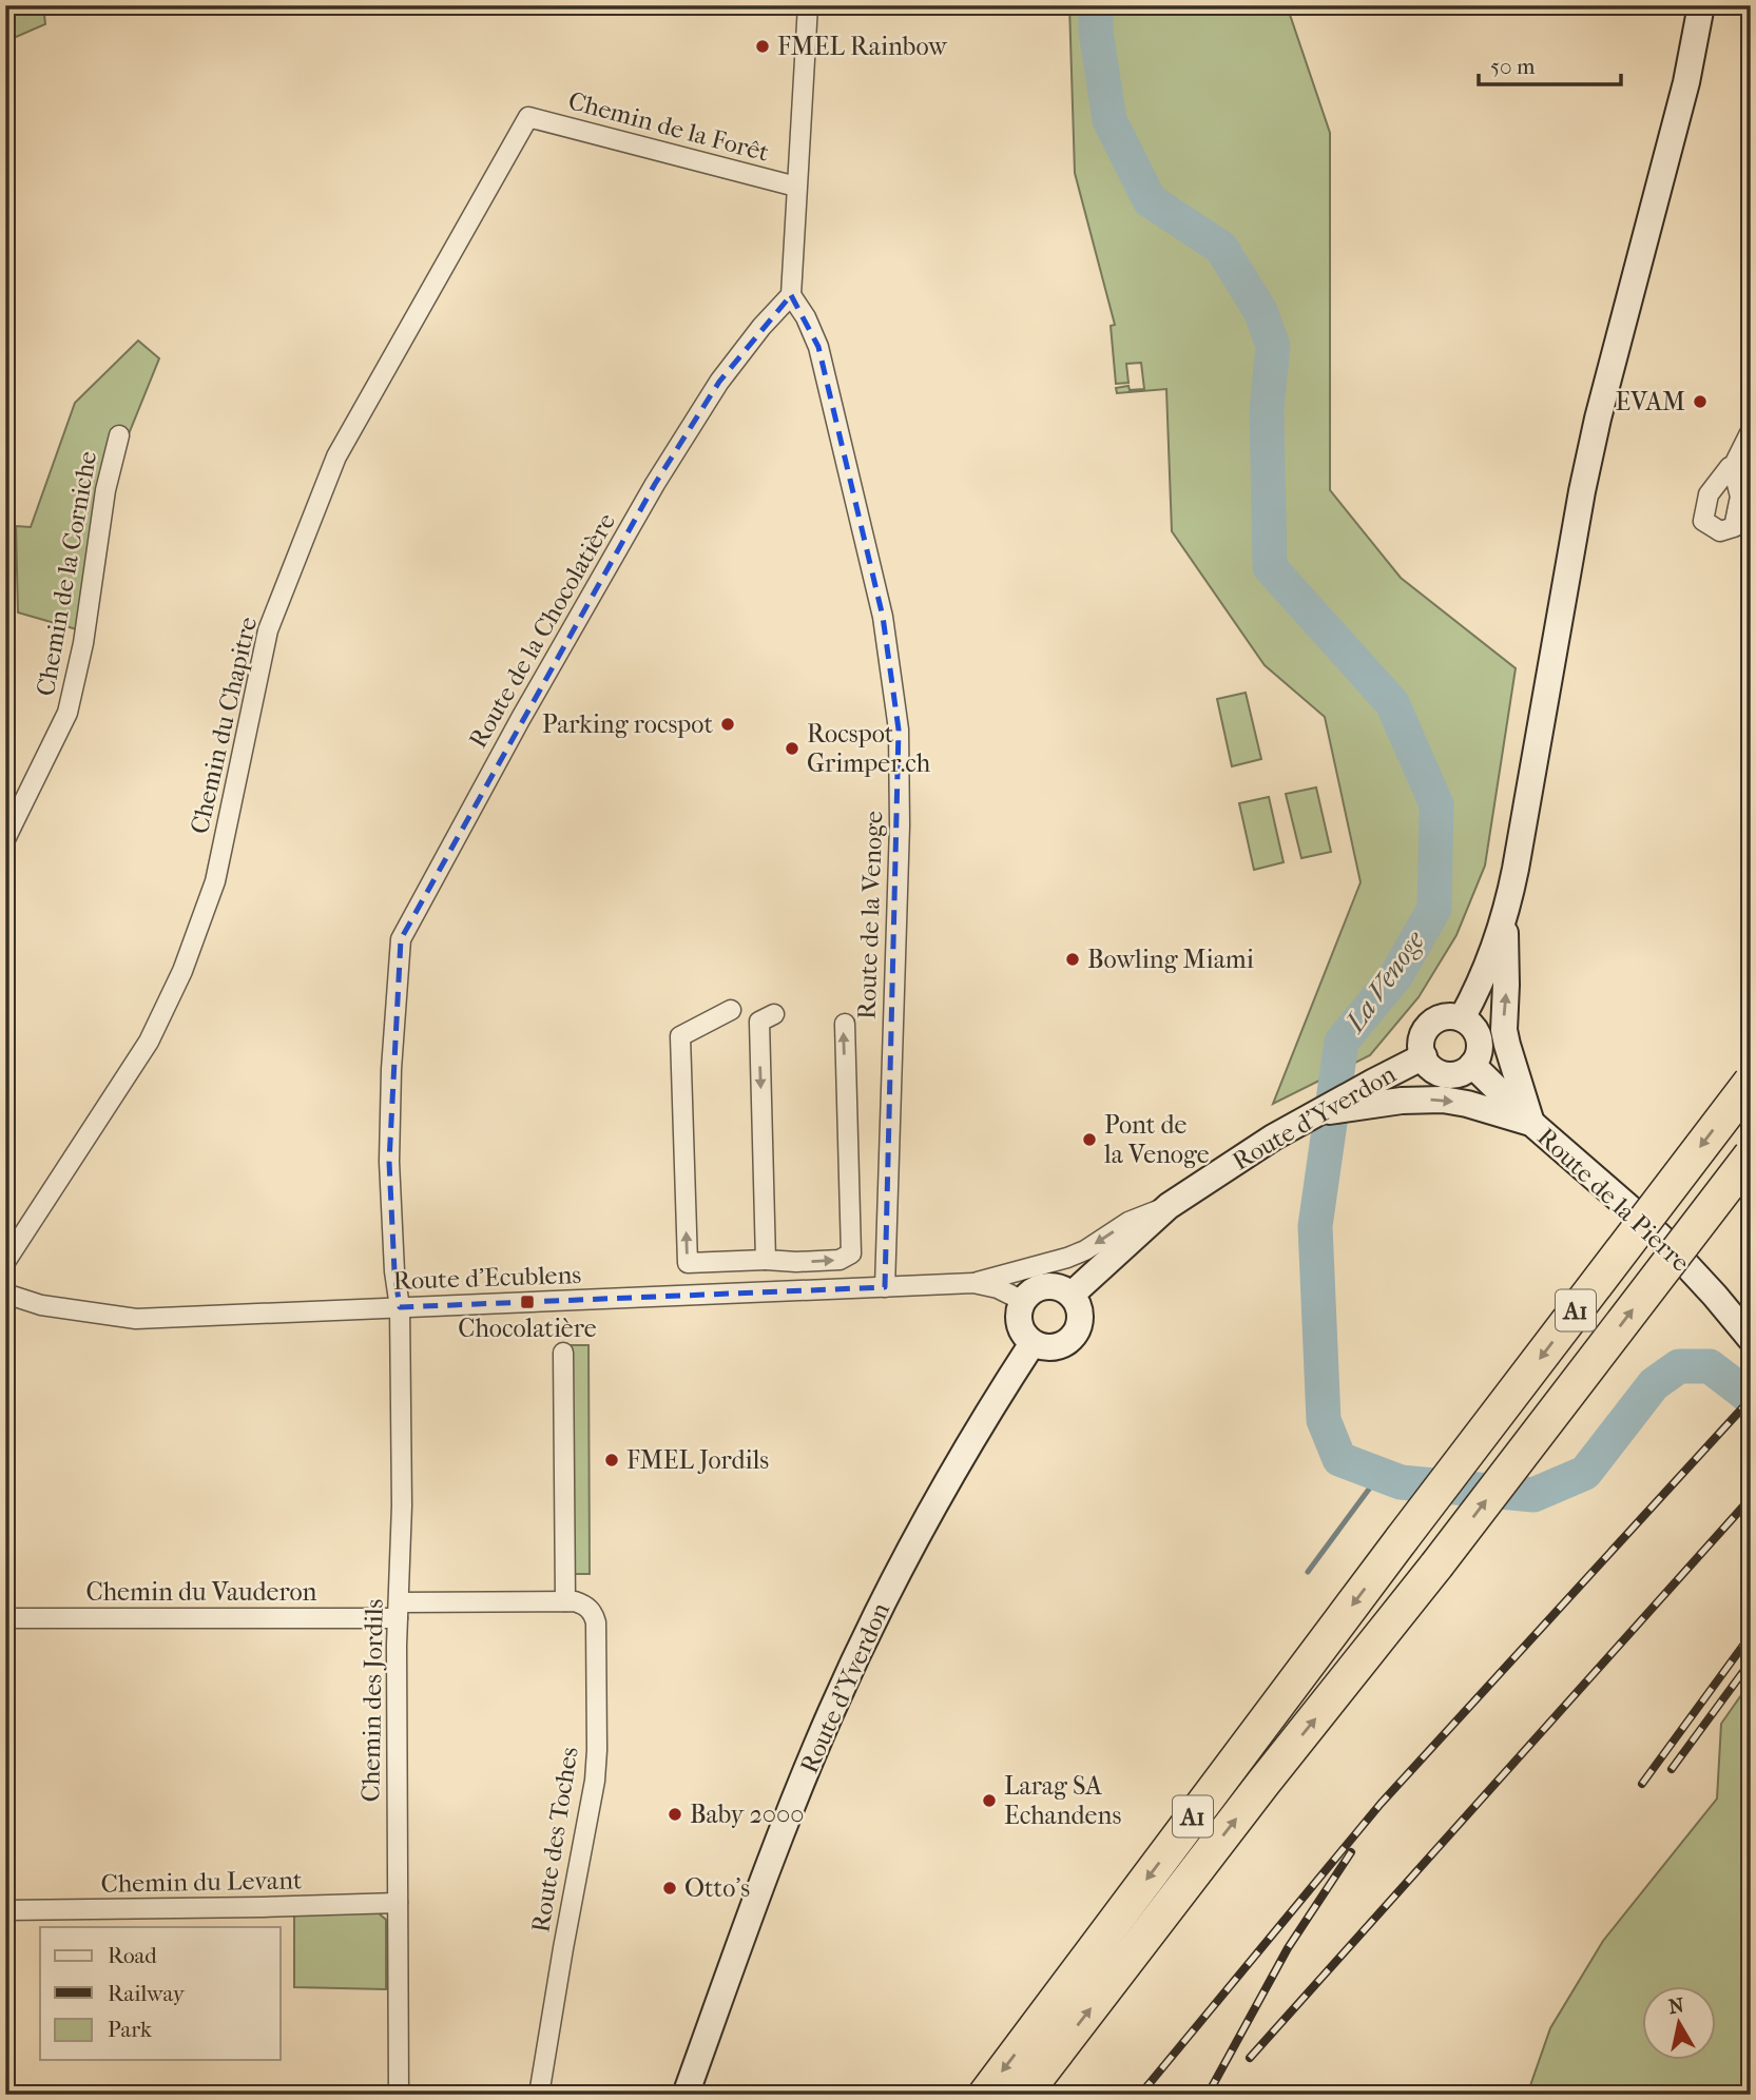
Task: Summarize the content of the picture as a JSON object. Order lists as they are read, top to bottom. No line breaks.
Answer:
{"streets":{"highway":["A1"],"main road":["Route d'Yverdon","Route de la Pierre"],"street":["Chemin de la Forêt","Chemin de la Corniche","Route de la Chocolatière","Chemin du Chapitre","Route de la Venoge","Route d'Ecublens","Chemin du Vauderon","Chemin des Jordils","Route des Toches","Chemin du Levant"]},"crossings":[["Chemin de la Forêt","Chemin du Chapitre"],["Route de la Chocolatière","Route de la Venoge"],["Route de la Chocolatière","Route d'Ecublens"],["Route de la Chocolatière","Chemin des Jordils"],["Route de la Venoge","Route d'Ecublens"],["Route d'Yverdon","Route de la Pierre"],["Route d'Yverdon","Route d'Ecublens"],["Route d'Ecublens","Chemin des Jordils"],["Chemin du Vauderon","Chemin des Jordils"],["Chemin des Jordils","Chemin du Levant"]],"water":["La Venoge"],"places":{"other":["FMEL Rainbow","EVAM","Parking rocspot","Rocspot Grimper.ch","Bowling Miami","Pont de la Venoge","FMEL Jordils","Larag SA Echandens","Baby 2000","Otto's"],"transit":["Chocolatière"]},"legend":["Road","Railway","Park"],"scale_bar":"50 m","north":"top"}
